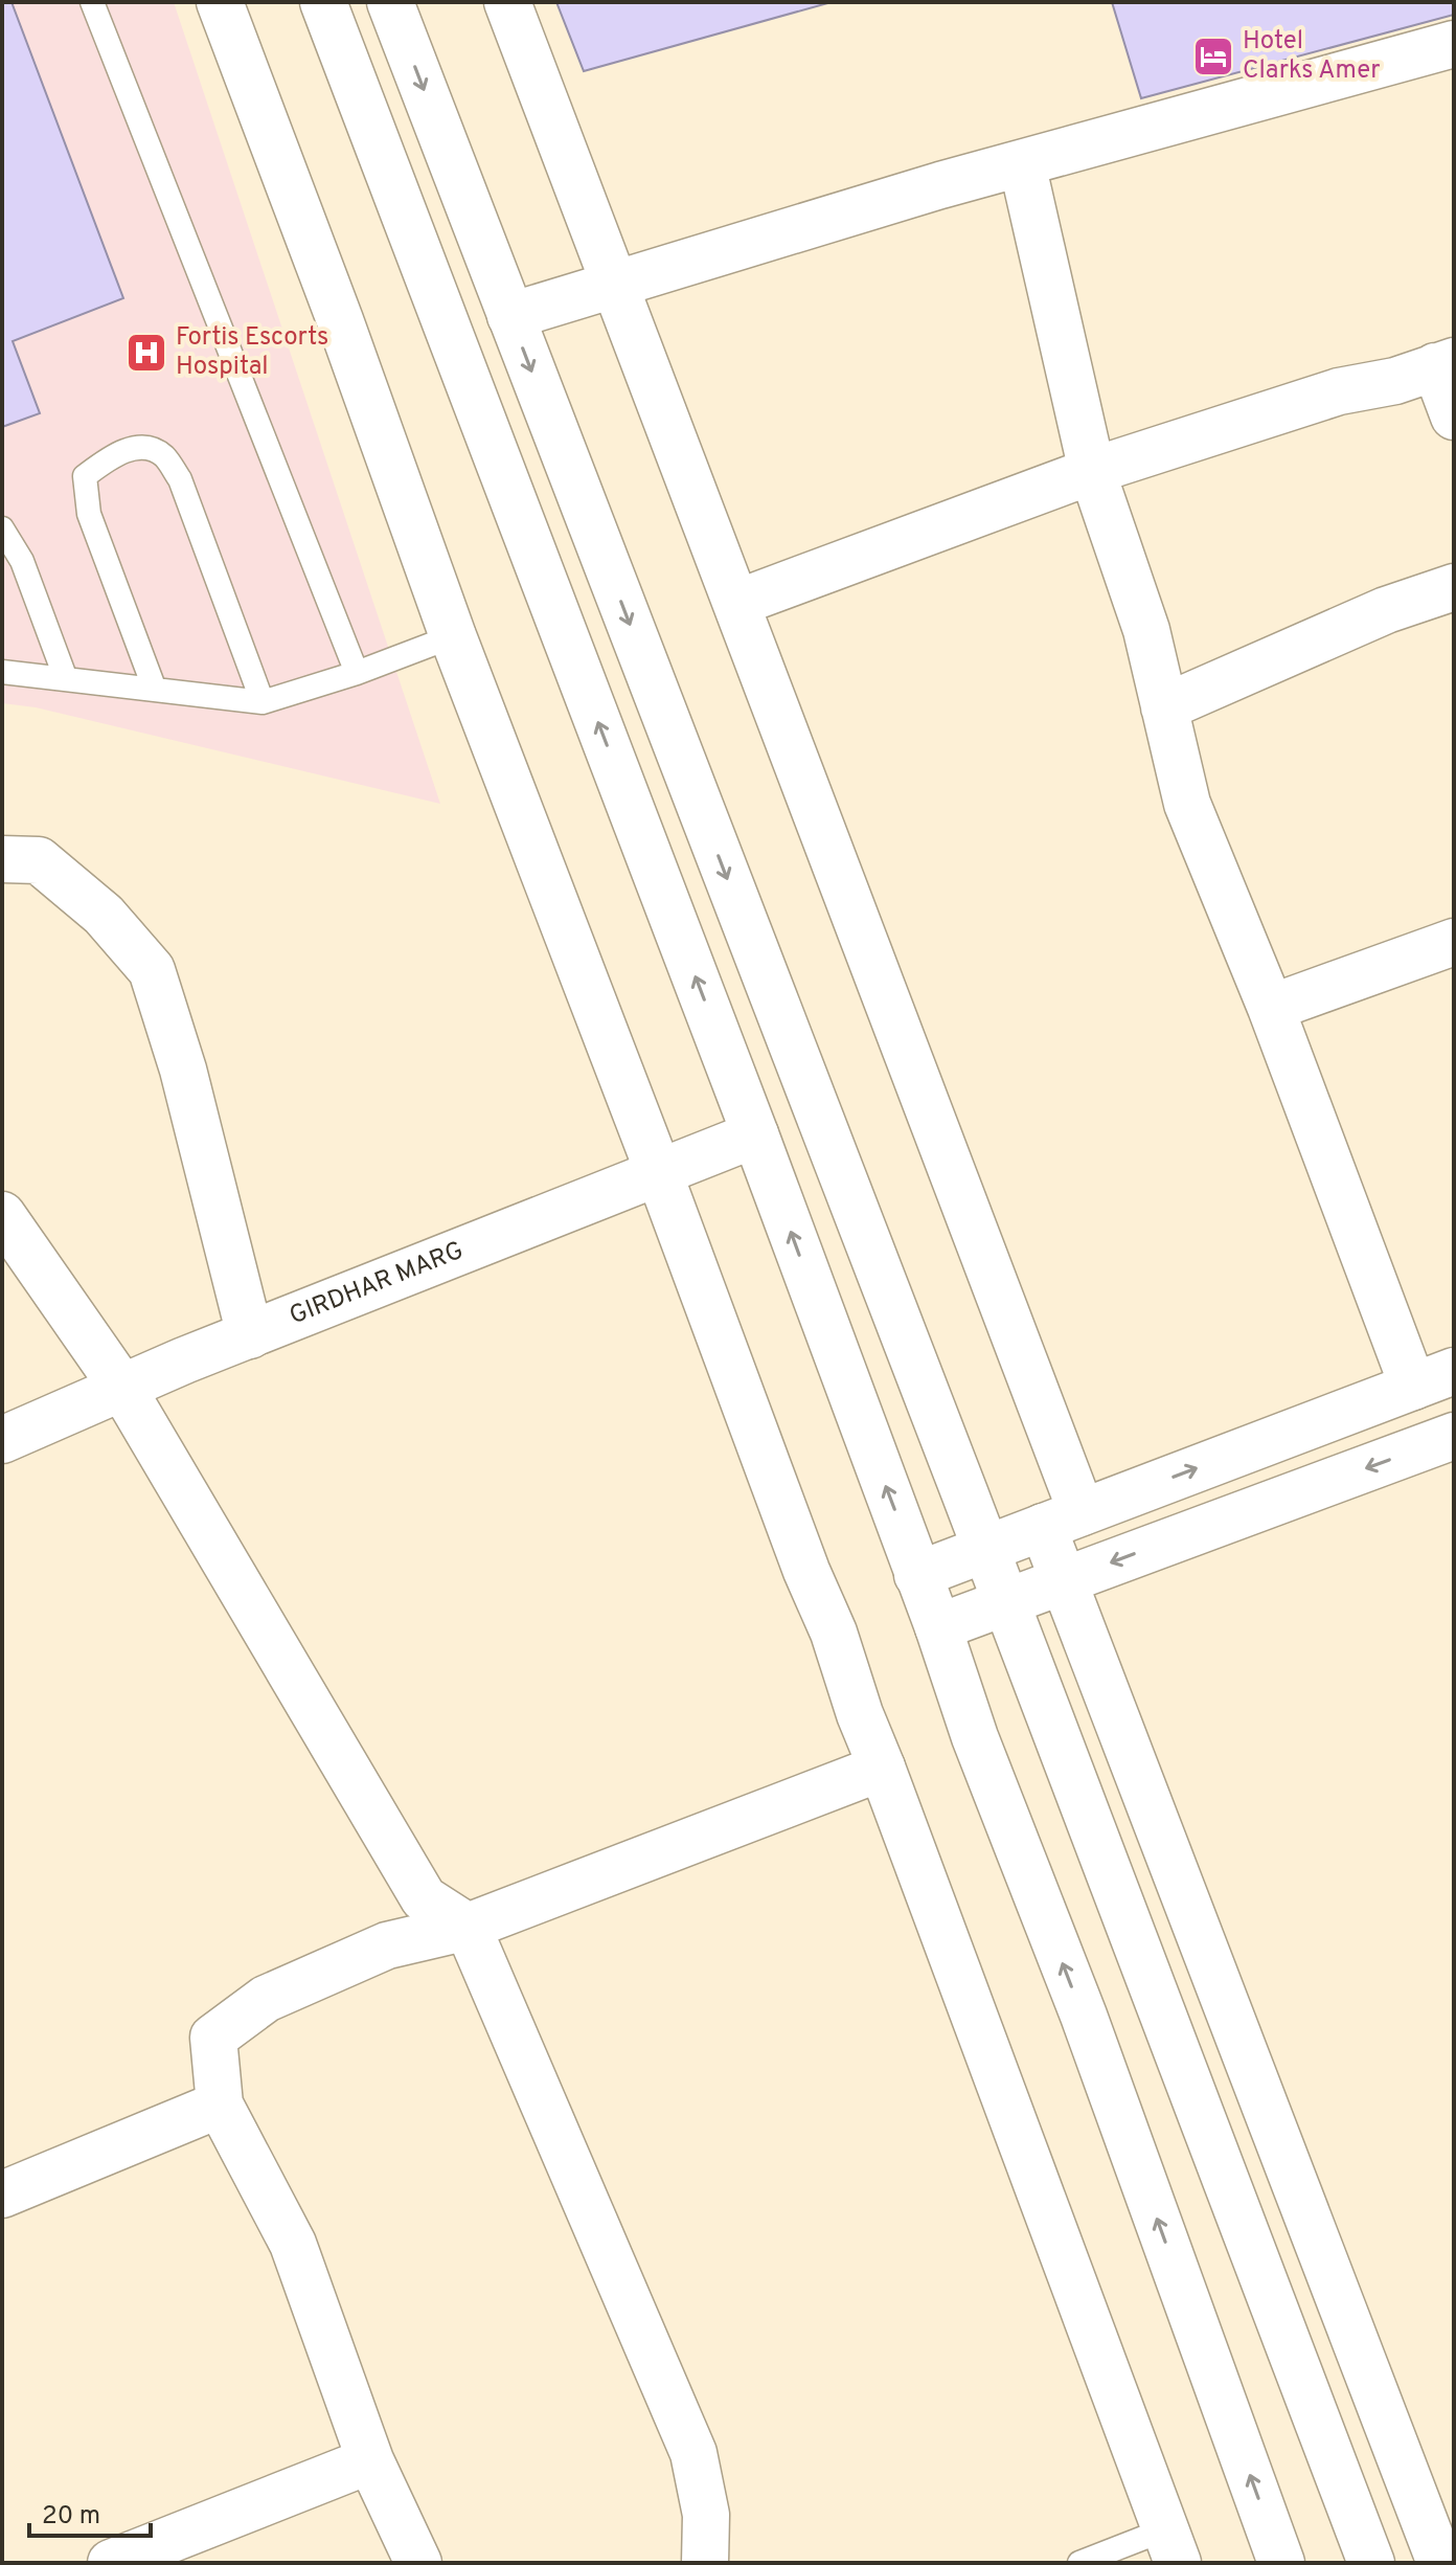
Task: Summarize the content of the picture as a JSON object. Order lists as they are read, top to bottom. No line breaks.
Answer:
{"streets":{"street":["GIRDHAR MARG"]},"places":{"hotel":["Hotel Clarks Amer"],"hospital":["Fortis Escorts Hospital"]},"scale_bar":"20 m"}
